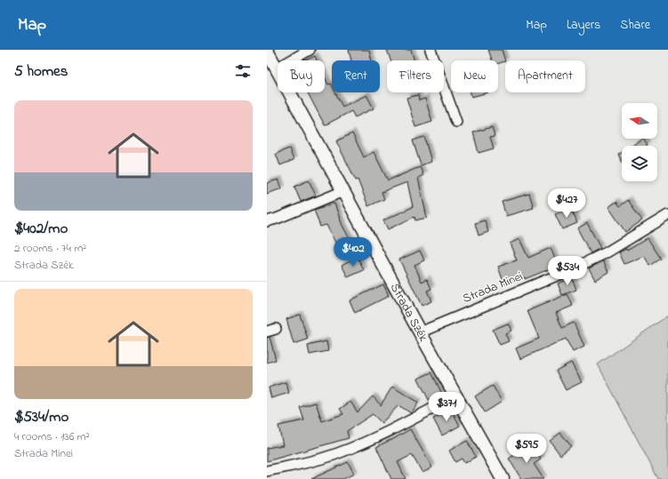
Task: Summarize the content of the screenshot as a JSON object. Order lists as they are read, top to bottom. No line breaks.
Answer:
{"streets":{"street":["Strada Minei","Strada Szék"]},"crossings":[["Strada Minei","Strada Szék"]],"north":"left","page":{"header":"Map","nav":["Map","Layers","Share"],"heading":"5 homes","chip":["Buy","Rent","Filters","New","Apartment"],"list":[{"name":"$402/mo","note":"2 rooms · 74 m² · Strada Szék"},{"name":"$534/mo","note":"4 rooms · 136 m² · Strada Minei"}],"price":["$427","$402","$534","$371","$595"]}}
